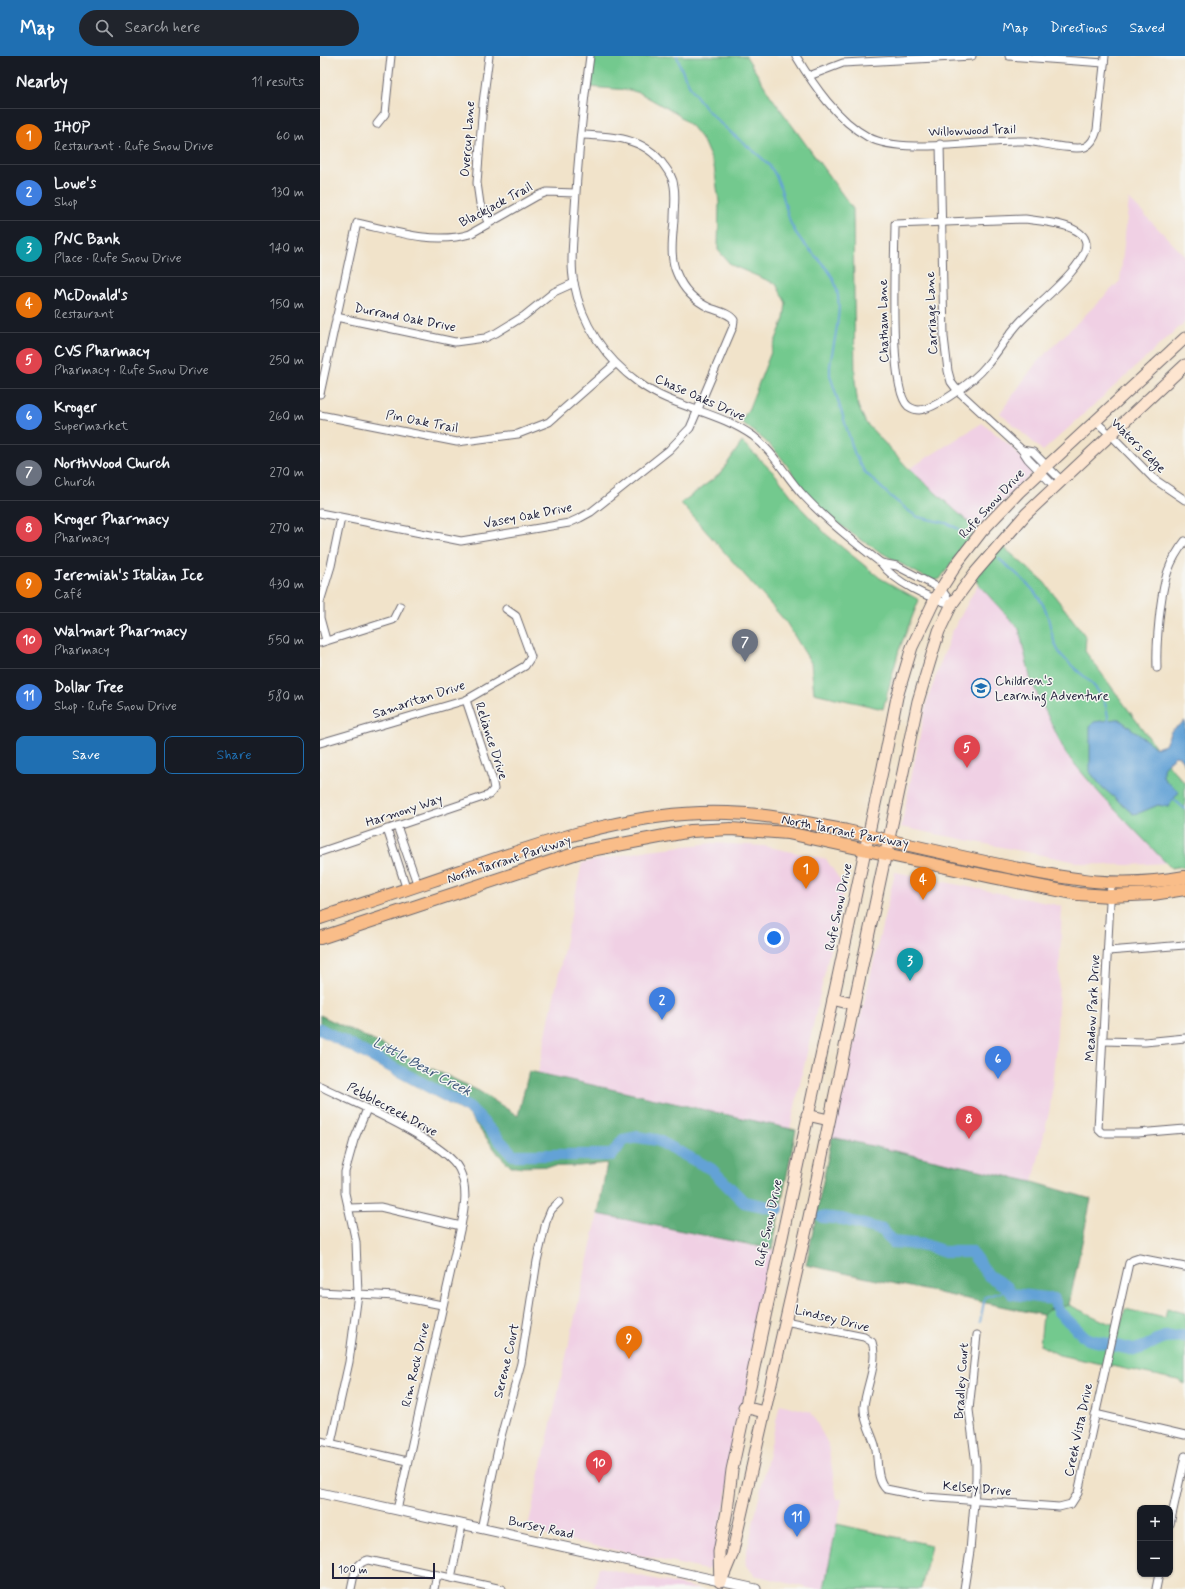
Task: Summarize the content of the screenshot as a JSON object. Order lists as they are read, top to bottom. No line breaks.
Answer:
{"streets":{"main road":["Rufe Snow Drive","North Tarrant Parkway"],"street":["Willowwood Trail","Overcup Lane","Blackjack Trail","Carriage Lane","Durrand Oak Drive","Chatham Lane","Chase Oaks Drive","Pin Oak Trail","Waters Edge","Vasey Oak Drive","Samaritan Drive","Reliance Drive","Harmony Way","Meadow Park Drive","Pebblecreek Drive","Lindsey Drive","Serene Court","Rim Rock Drive","Bradley Court","Creek Vista Drive","Kelsey Drive","Bursey Road"]},"crossings":[["Willowwood Trail","Carriage Lane"],["Overcup Lane","Blackjack Trail"],["Blackjack Trail","Durrand Oak Drive"],["Blackjack Trail","Chase Oaks Drive"],["Carriage Lane","Chatham Lane"],["Carriage Lane","Rufe Snow Drive"],["Durrand Oak Drive","Chase Oaks Drive"],["Chase Oaks Drive","Pin Oak Trail"],["Chase Oaks Drive","Rufe Snow Drive"],["Chase Oaks Drive","Vasey Oak Drive"],["Waters Edge","Rufe Snow Drive"],["Rufe Snow Drive","North Tarrant Parkway"],["Rufe Snow Drive","Bursey Road"],["Samaritan Drive","Reliance Drive"],["Reliance Drive","Harmony Way"],["North Tarrant Parkway","Meadow Park Drive"],["Pebblecreek Drive","Rim Rock Drive"],["Lindsey Drive","Kelsey Drive"],["Serene Court","Bursey Road"],["Rim Rock Drive","Bursey Road"],["Bradley Court","Kelsey Drive"],["Creek Vista Drive","Kelsey Drive"]],"water":["Little Bear Creek"],"places":{"school or university":["Children's Learning Adventure"]},"scale_bar":"100 m","page":{"header":"Map","search":"Search here","nav":["Map","Directions","Saved"],"heading":["Nearby","11 results"],"list":[{"mark":"1","name":"IHOP","note":"Restaurant · Rufe Snow Drive","value":"60 m"},{"mark":"2","name":"Lowe's","note":"Shop","value":"130 m"},{"mark":"3","name":"PNC Bank","note":"Place · Rufe Snow Drive","value":"140 m"},{"mark":"4","name":"McDonald's","note":"Restaurant","value":"150 m"},{"mark":"5","name":"CVS Pharmacy","note":"Pharmacy · Rufe Snow Drive","value":"250 m"},{"mark":"6","name":"Kroger","note":"Supermarket","value":"260 m"},{"mark":"7","name":"NorthWood Church","note":"Church","value":"270 m"},{"mark":"8","name":"Kroger Pharmacy","note":"Pharmacy","value":"270 m"},{"mark":"9","name":"Jeremiah's Italian Ice","note":"Café","value":"430 m"},{"mark":"10","name":"Walmart Pharmacy","note":"Pharmacy","value":"550 m"},{"mark":"11","name":"Dollar Tree","note":"Shop · Rufe Snow Drive","value":"580 m"}],"pins":["7","5","1","4","3","2","6","8","9","10","11"],"buttons":["Save","Share"],"map_buttons":["+","−"],"scale":"100 m"}}
